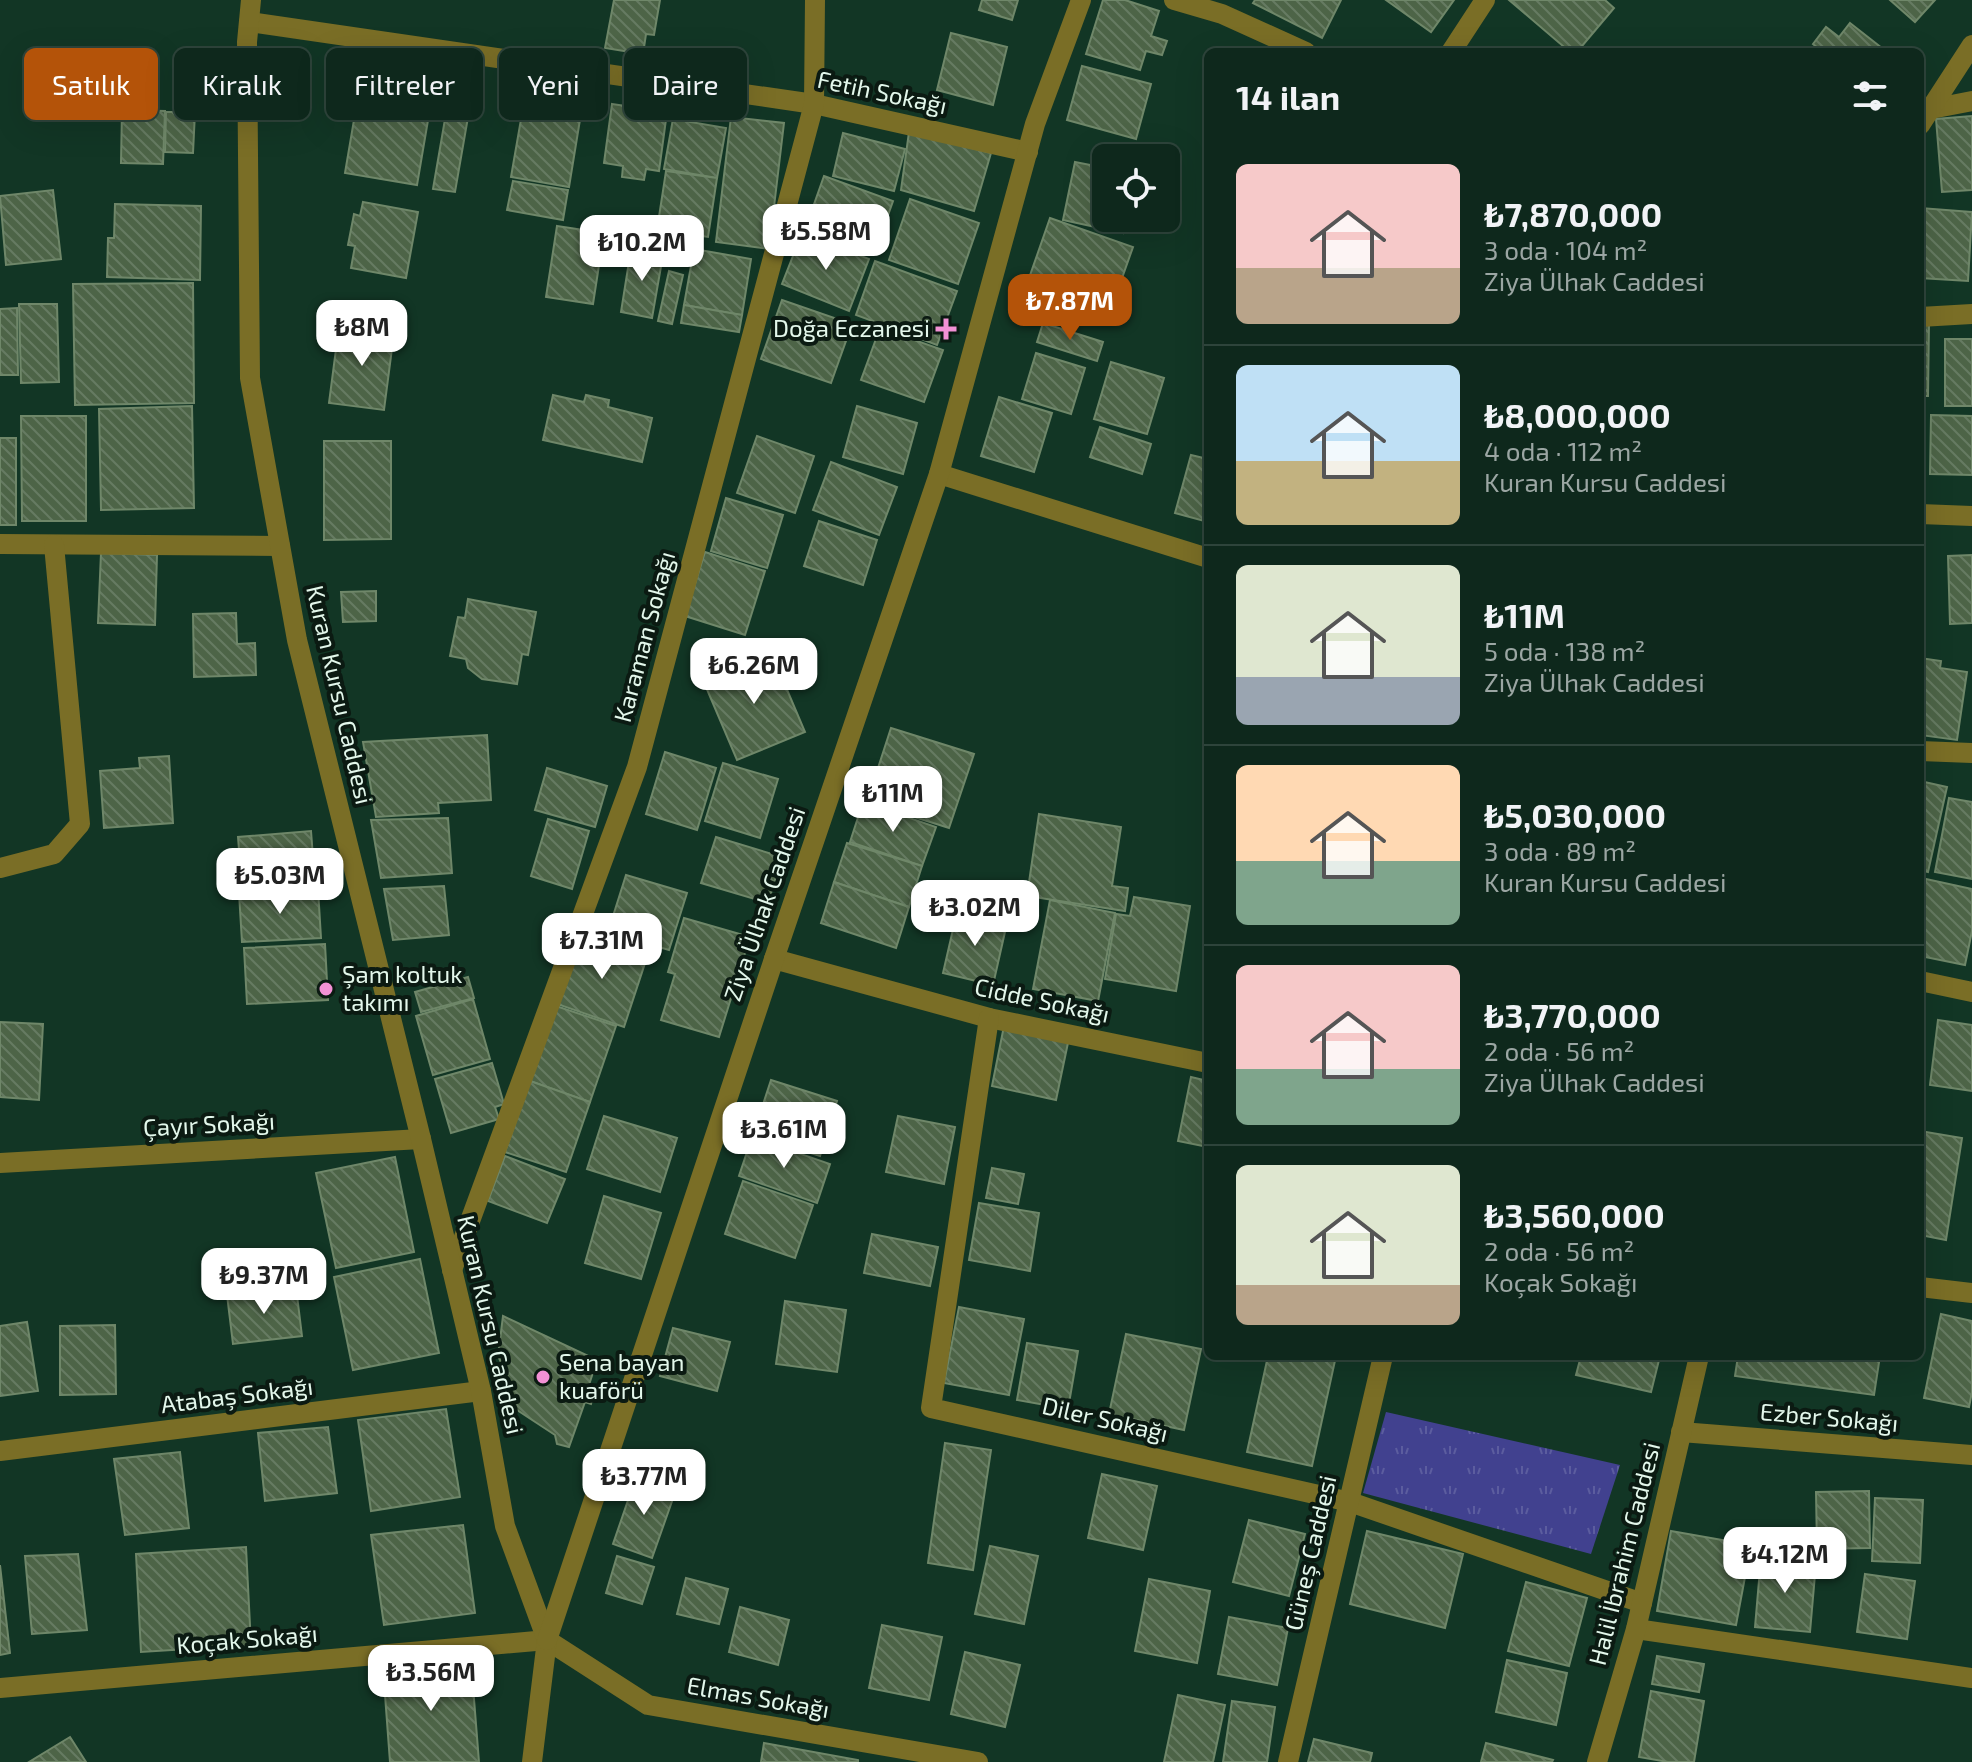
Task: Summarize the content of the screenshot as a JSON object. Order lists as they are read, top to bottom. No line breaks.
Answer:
{"streets":{"street":["Fetih Sokağı","Karaman Sokağı","Kuran Kursu Caddesi","Ziya Ülhak Caddesi","Cidde Sokağı","Çayır Sokağı","Atabaş Sokağı","Ezber Sokağı","Diler Sokağı","Güneş Caddesi","Halil İbrahim Caddesi","Koçak Sokağı","Elmas Sokağı"]},"crossings":[["Fetih Sokağı","Karaman Sokağı"],["Fetih Sokağı","Kuran Kursu Caddesi"],["Fetih Sokağı","Ziya Ülhak Caddesi"],["Karaman Sokağı","Kuran Kursu Caddesi"],["Kuran Kursu Caddesi","Ziya Ülhak Caddesi"],["Kuran Kursu Caddesi","Çayır Sokağı"],["Kuran Kursu Caddesi","Atabaş Sokağı"],["Kuran Kursu Caddesi","Koçak Sokağı"],["Kuran Kursu Caddesi","Elmas Sokağı"],["Ziya Ülhak Caddesi","Cidde Sokağı"],["Ziya Ülhak Caddesi","Koçak Sokağı"],["Ziya Ülhak Caddesi","Elmas Sokağı"],["Cidde Sokağı","Diler Sokağı"],["Ezber Sokağı","Halil İbrahim Caddesi"],["Diler Sokağı","Güneş Caddesi"],["Diler Sokağı","Halil İbrahim Caddesi"],["Koçak Sokağı","Elmas Sokağı"]],"places":{"health":["Doğa Eczanesi"],"other":["Şam koltuk takımı","Sena bayan kuaförü"]},"page":{"chip":["Satılık","Kiralık","Filtreler","Yeni","Daire"],"heading":"14 ilan","list":[{"name":"₺7,870,000","note":"3 oda · 104 m² · Ziya Ülhak Caddesi"},{"name":"₺8,000,000","note":"4 oda · 112 m² · Kuran Kursu Caddesi"},{"name":"₺11M","note":"5 oda · 138 m² · Ziya Ülhak Caddesi"},{"name":"₺5,030,000","note":"3 oda · 89 m² · Kuran Kursu Caddesi"},{"name":"₺3,770,000","note":"2 oda · 56 m² · Ziya Ülhak Caddesi"},{"name":"₺3,560,000","note":"2 oda · 56 m² · Koçak Sokağı"}],"price":["₺5.58M","₺10.2M","₺7.87M","₺8M","₺6.26M","₺11M","₺5.03M","₺3.02M","₺7.31M","₺3.61M","₺9.37M","₺3.77M","₺4.12M","₺3.56M"]}}
